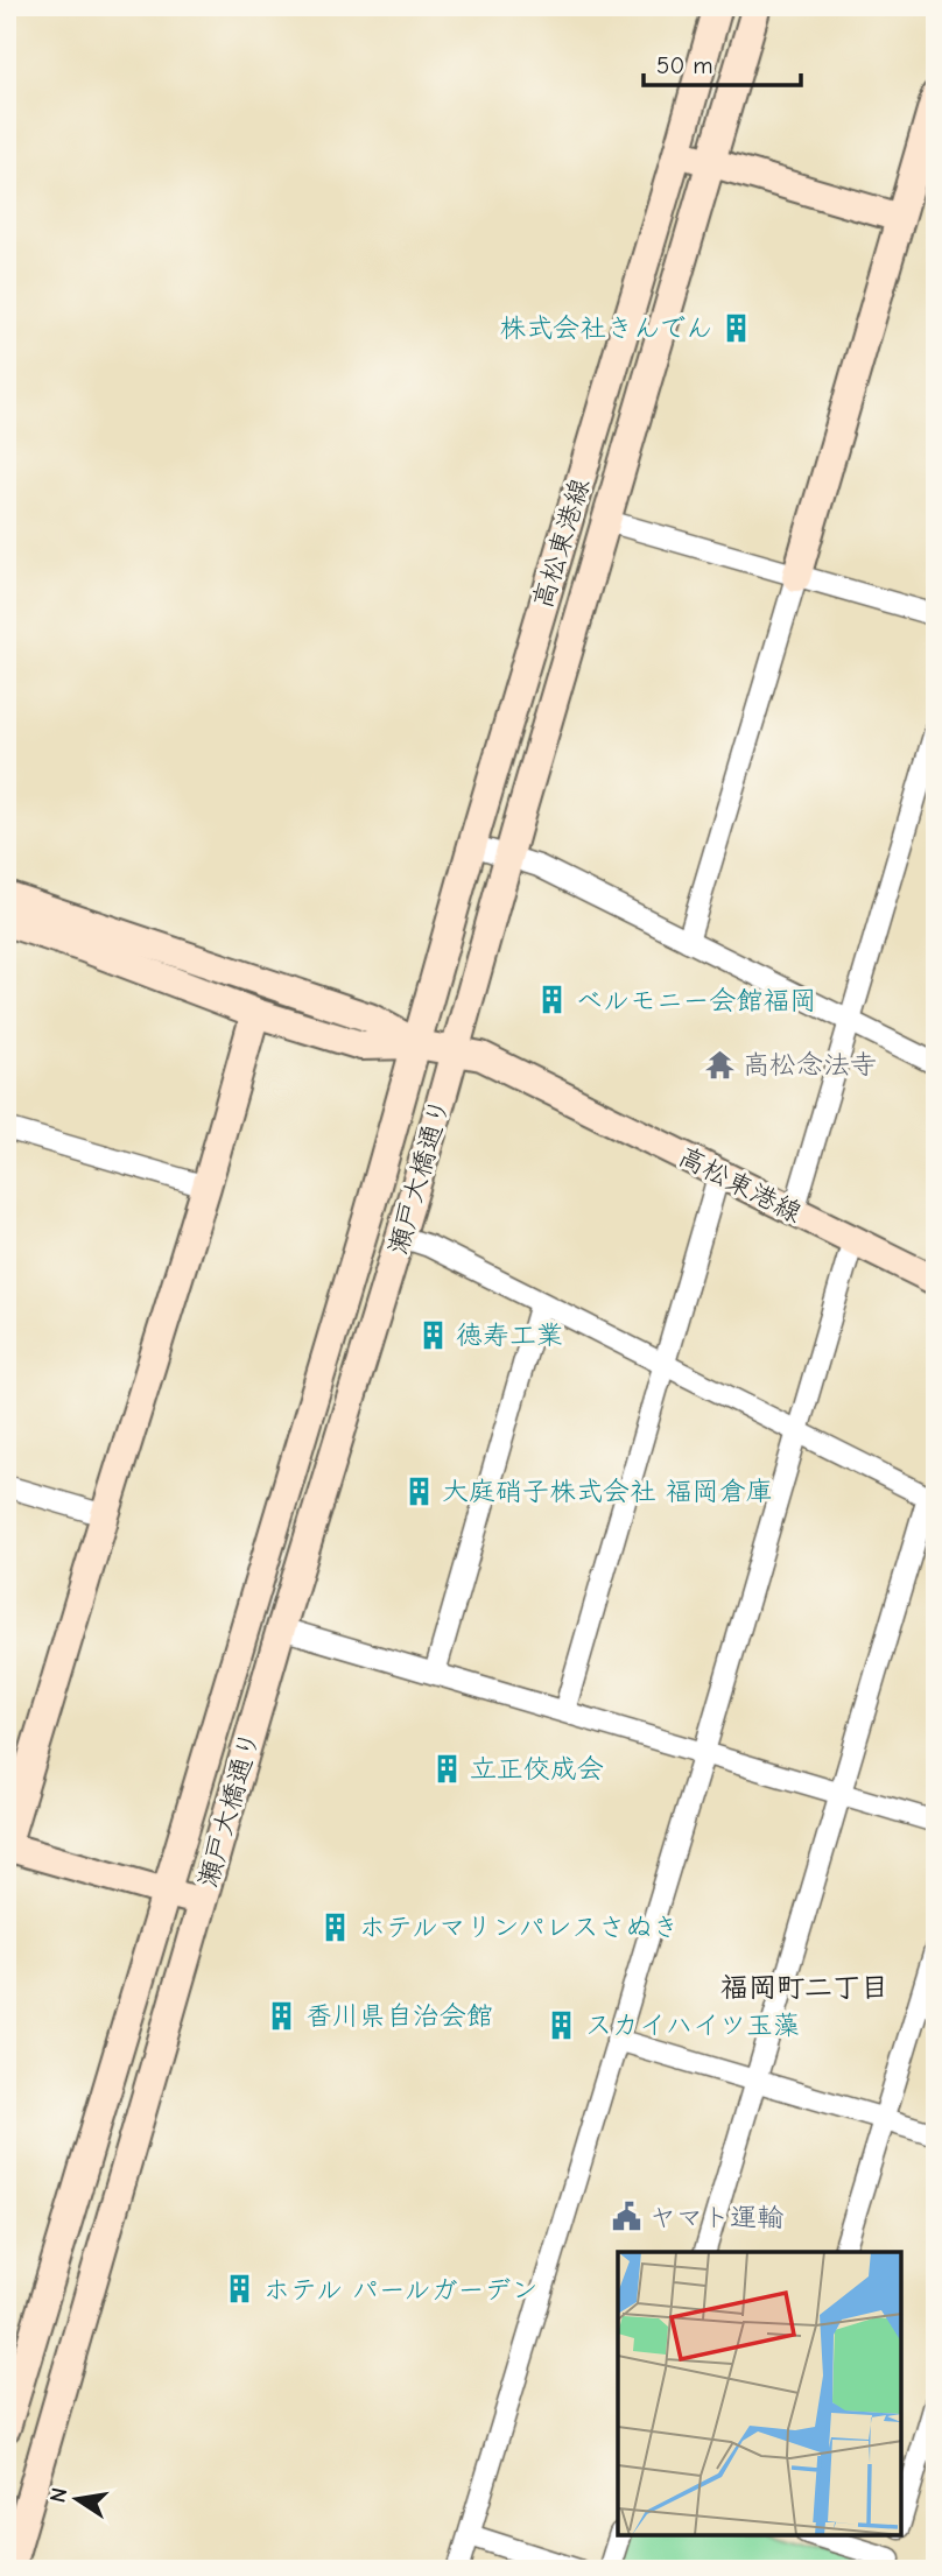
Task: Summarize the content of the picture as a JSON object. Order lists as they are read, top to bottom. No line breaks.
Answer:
{"streets":{"street":["高松東港線","瀬戸大橋通り"]},"crossings":[["高松東港線","瀬戸大橋通り"]],"districts":["福岡町二丁目"],"places":{"building":["株式会社きんでん","ベルモニー会館福岡","徳寿工業","大庭硝子株式会社 福岡倉庫","立正佼成会","ホテルマリンパレスさぬき","香川県自治会館","スカイハイツ玉藻","ホテル パールガーデン"],"temple":["高松念法寺"],"public building":["ヤマト運輸"]},"scale_bar":"50 m","north":"left"}
